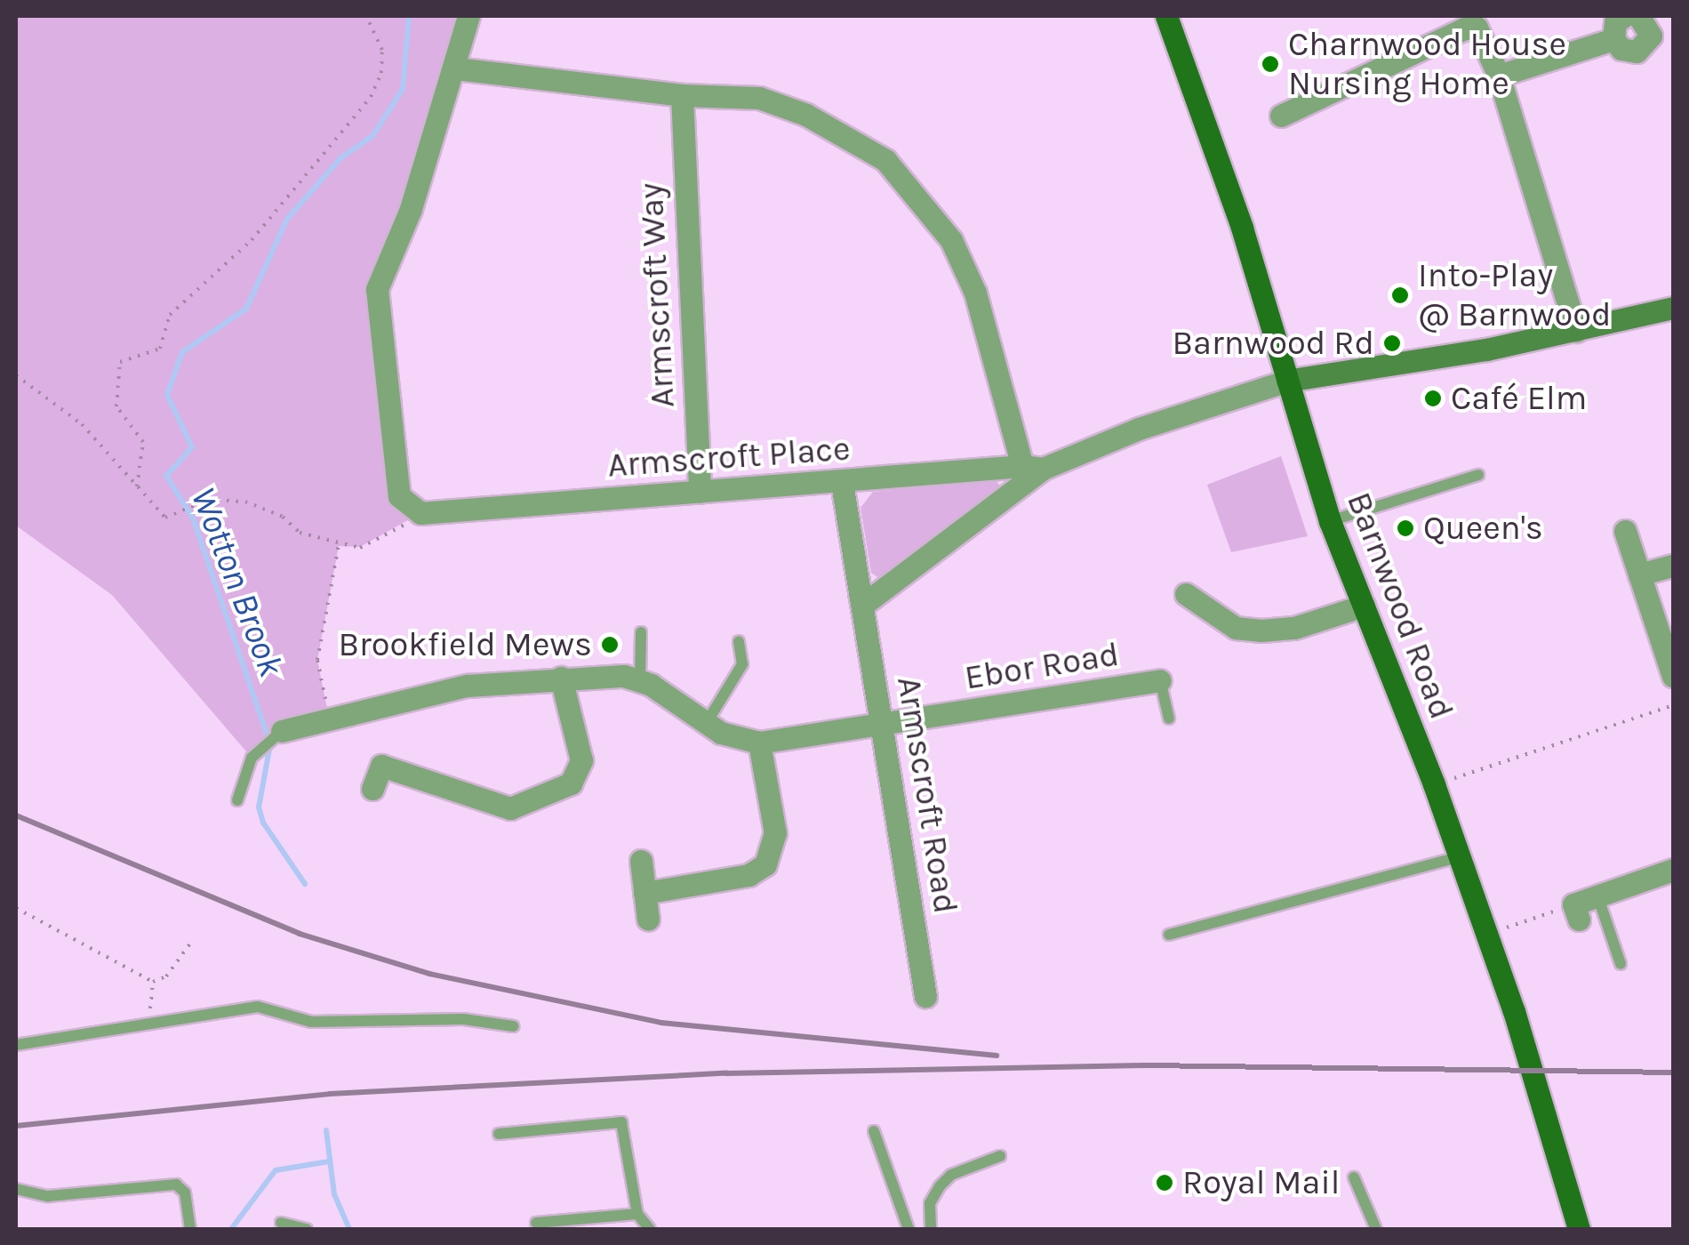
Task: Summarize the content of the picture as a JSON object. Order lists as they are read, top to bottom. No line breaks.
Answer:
{"streets":{"main road":["Barnwood Road"],"street":["Armscroft Way","Armscroft Place","Ebor Road","Armscroft Road"]},"crossings":[["Armscroft Way","Armscroft Place"],["Armscroft Place","Armscroft Road"],["Ebor Road","Armscroft Road"]],"water":["Wotton Brook"],"places":["Charnwood House Nursing Home","Into-Play @ Barnwood","Barnwood Rd","Café Elm","Queen's","Brookfield Mews","Royal Mail"]}
